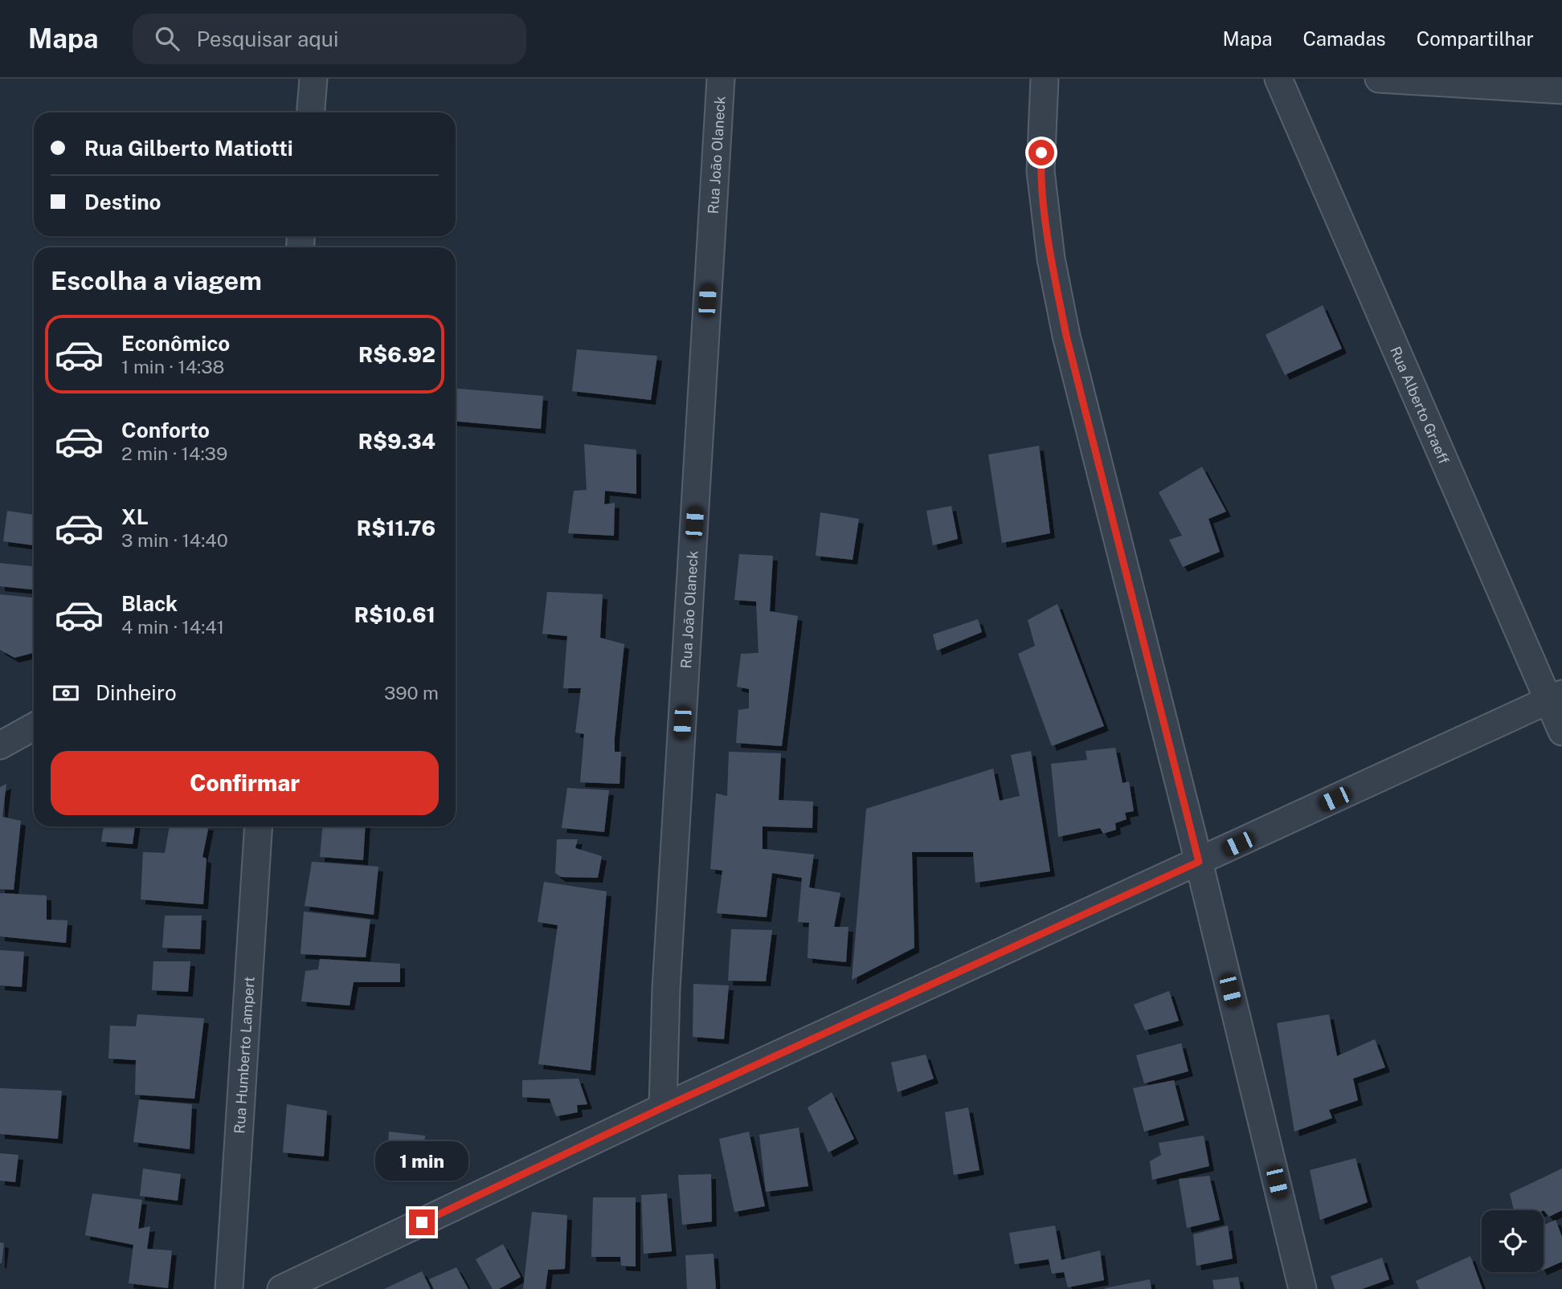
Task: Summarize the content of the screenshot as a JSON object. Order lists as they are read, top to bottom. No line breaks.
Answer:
{"streets":{"street":["Rua João Olaneck","Rua Alberto Graeff","Rua Humberto Lampert"]},"page":{"header":"Mapa","search":"Pesquisar aqui","nav":["Mapa","Camadas","Compartilhar"],"banner":["Rua Gilberto Matiotti","Destino"],"heading":"Escolha a viagem","list":[{"name":"Econômico","note":"1 min · 14:38","value":"R$6.92"},{"name":"Conforto","note":"2 min · 14:39","value":"R$9.34"},{"name":"XL","note":"3 min · 14:40","value":"R$11.76"},{"name":"Black","note":"4 min · 14:41","value":"R$10.61"}],"pay":["Dinheiro","390 m"],"buttons":"Confirmar","bubble":"1 min"}}
